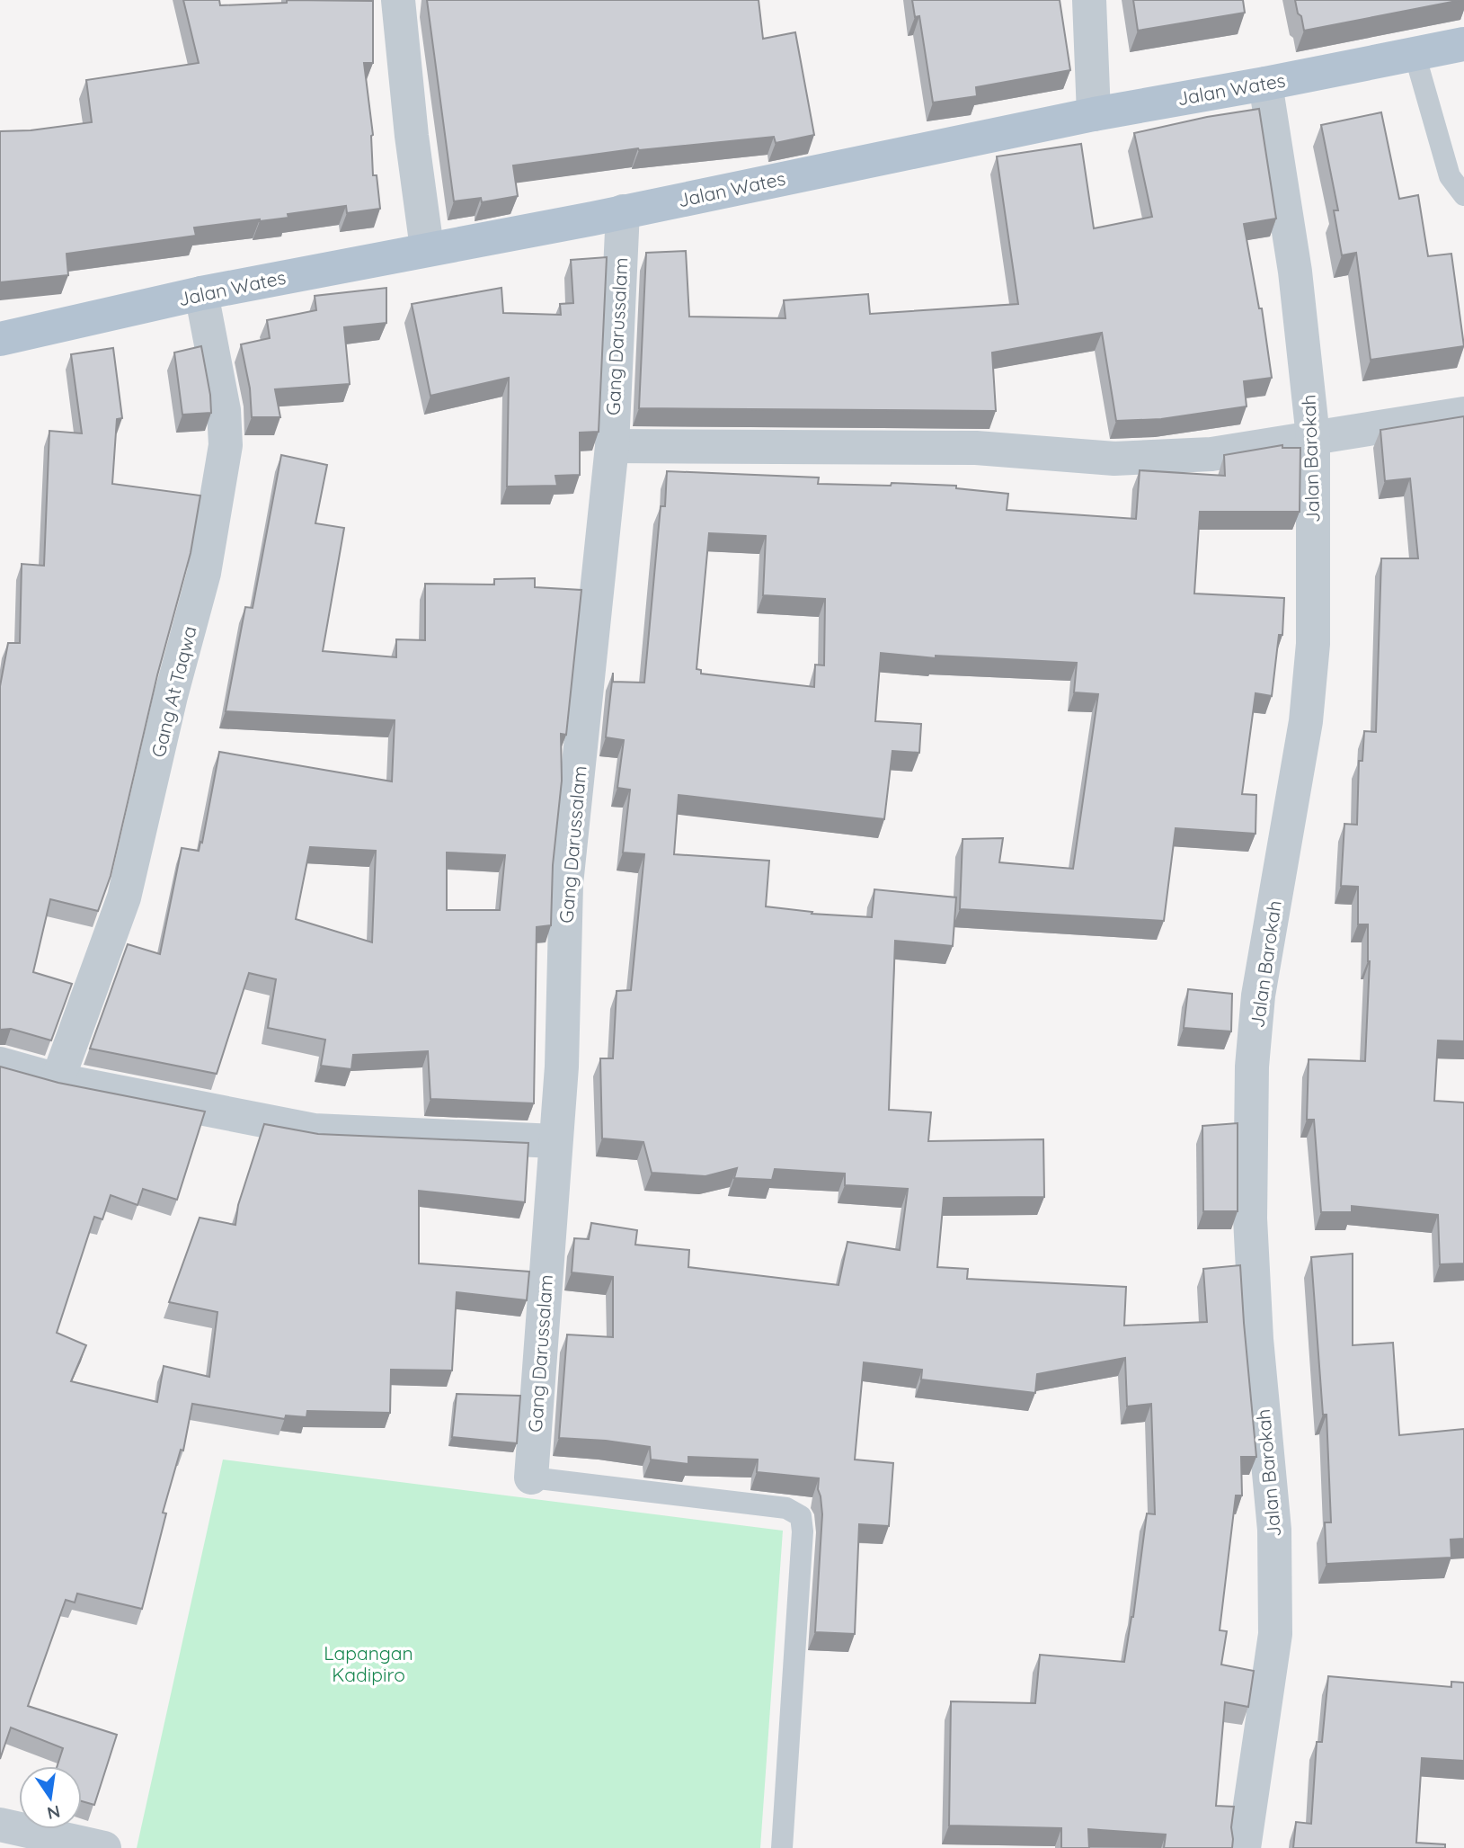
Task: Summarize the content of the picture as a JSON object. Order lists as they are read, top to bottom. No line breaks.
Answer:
{"streets":{"main road":["Jalan Wates"],"street":["Gang Darussalam","Jalan Barokah","Gang At Taqwa"]},"crossings":[["Jalan Wates","Gang Darussalam"],["Jalan Wates","Jalan Barokah"],["Jalan Wates","Gang At Taqwa"]],"parks":["Lapangan Kadipiro"],"north":"bottom"}
